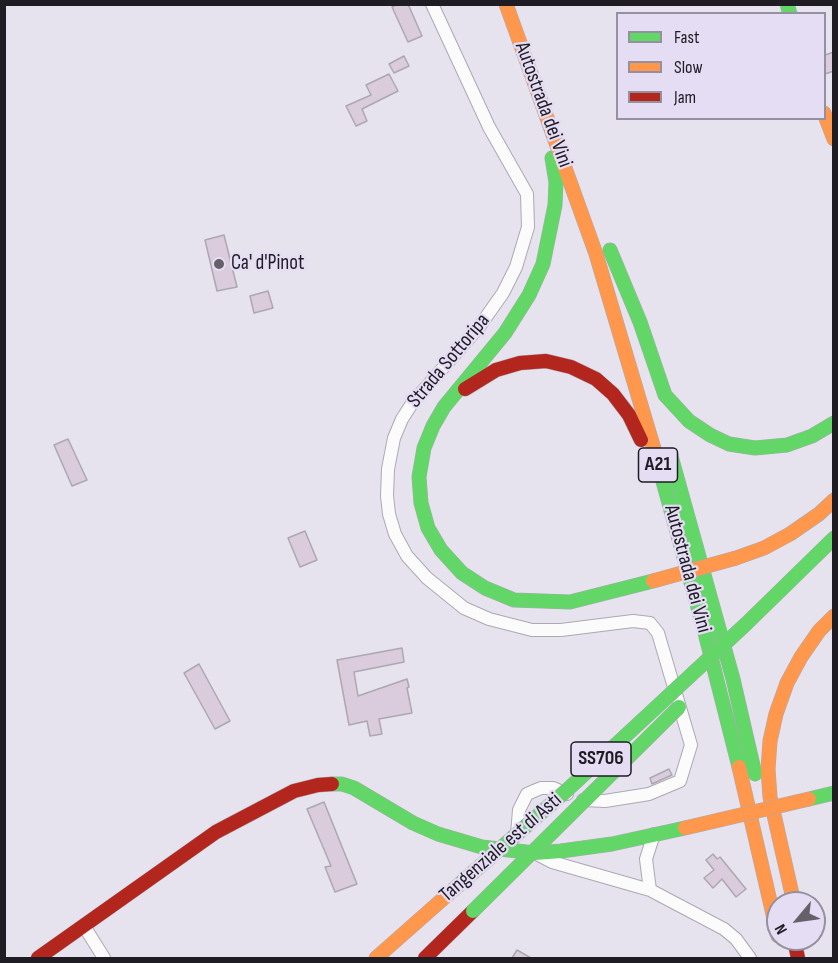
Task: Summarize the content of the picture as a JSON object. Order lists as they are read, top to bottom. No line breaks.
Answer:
{"streets":{"main road":["Autostrada dei Vini","A21","SS706","Tangenziale est di Asti"],"street":["Strada Sottoripa"]},"places":["Ca' d'Pinot"],"legend":["Fast","Slow","Jam"],"north":"bottom left"}
